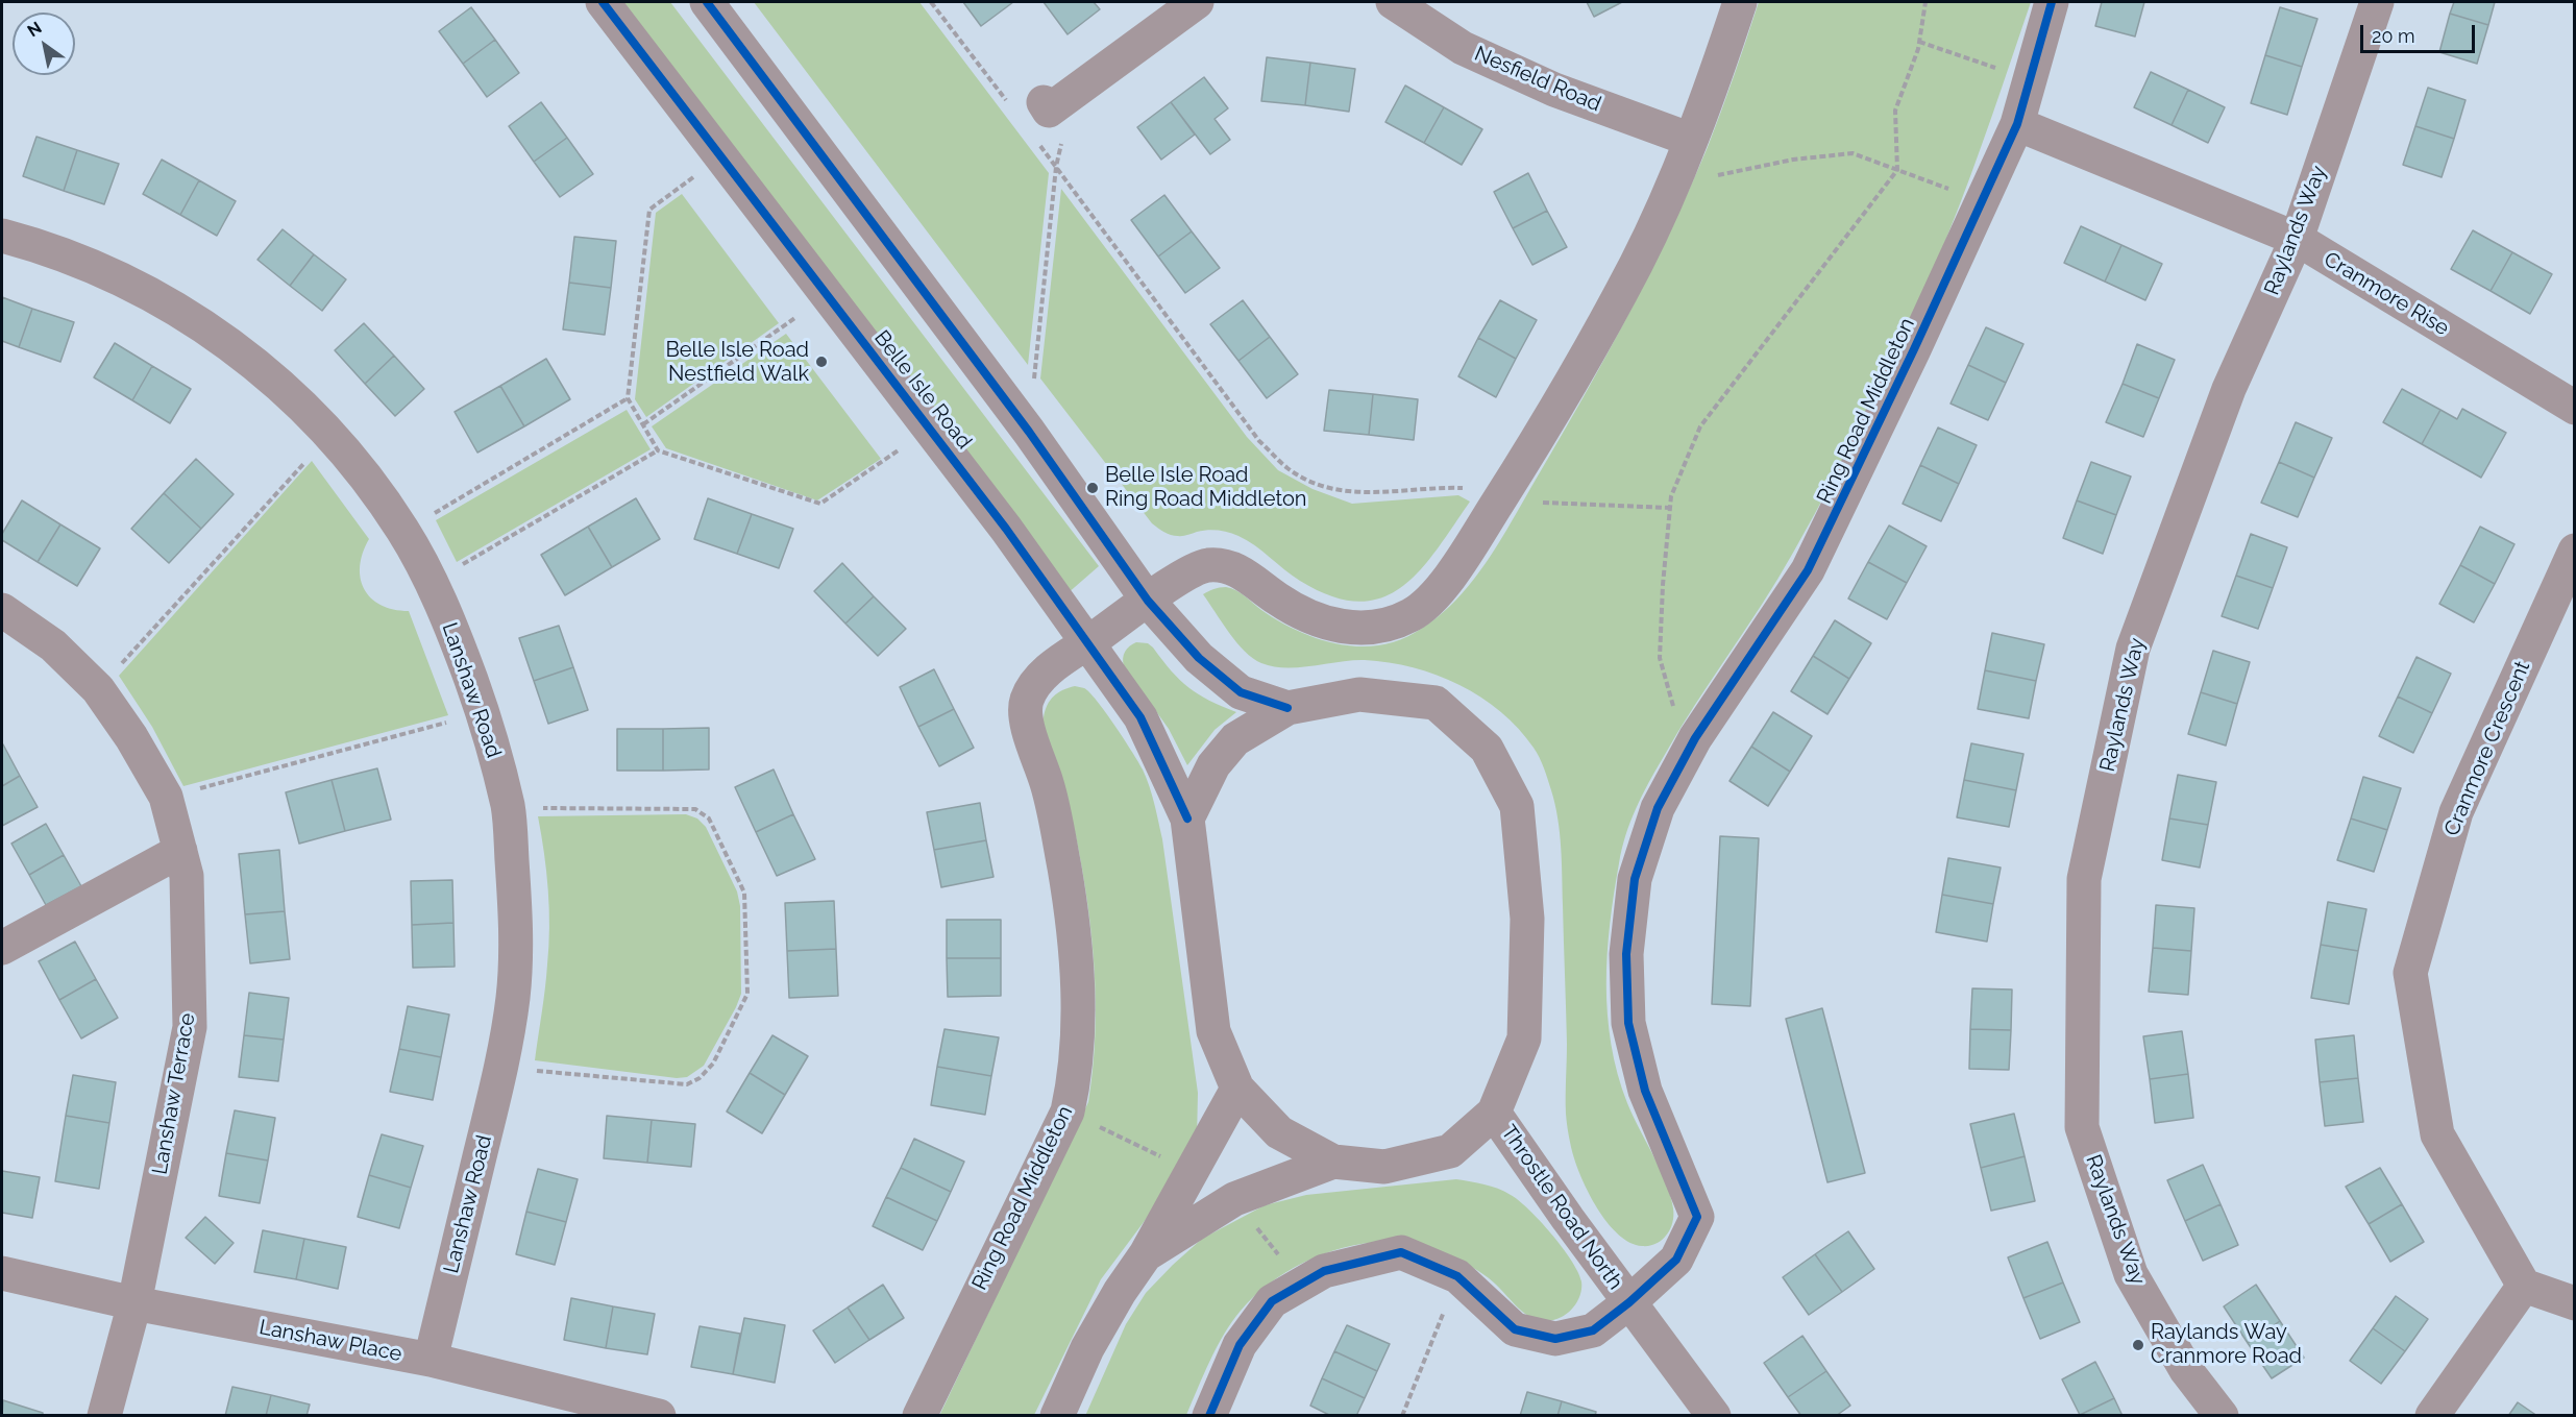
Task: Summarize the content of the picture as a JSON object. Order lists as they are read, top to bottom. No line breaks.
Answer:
{"streets":{"street":["Nesfield Road","Raylands Way","Cranmore Rise","Belle Isle Road","Ring Road Middleton","Lanshaw Road","Cranmore Crescent","Lanshaw Terrace","Throstle Road North","Lanshaw Place"]},"crossings":[["Nesfield Road","Ring Road Middleton"],["Raylands Way","Cranmore Rise"],["Cranmore Rise","Ring Road Middleton"],["Belle Isle Road","Ring Road Middleton"],["Ring Road Middleton","Throstle Road North"],["Lanshaw Road","Lanshaw Place"],["Lanshaw Terrace","Lanshaw Place"]],"places":["Belle Isle Road Nestfield Walk","Belle Isle Road Ring Road Middleton","Raylands Way Cranmore Road"],"scale_bar":"20 m","north":"top left"}
